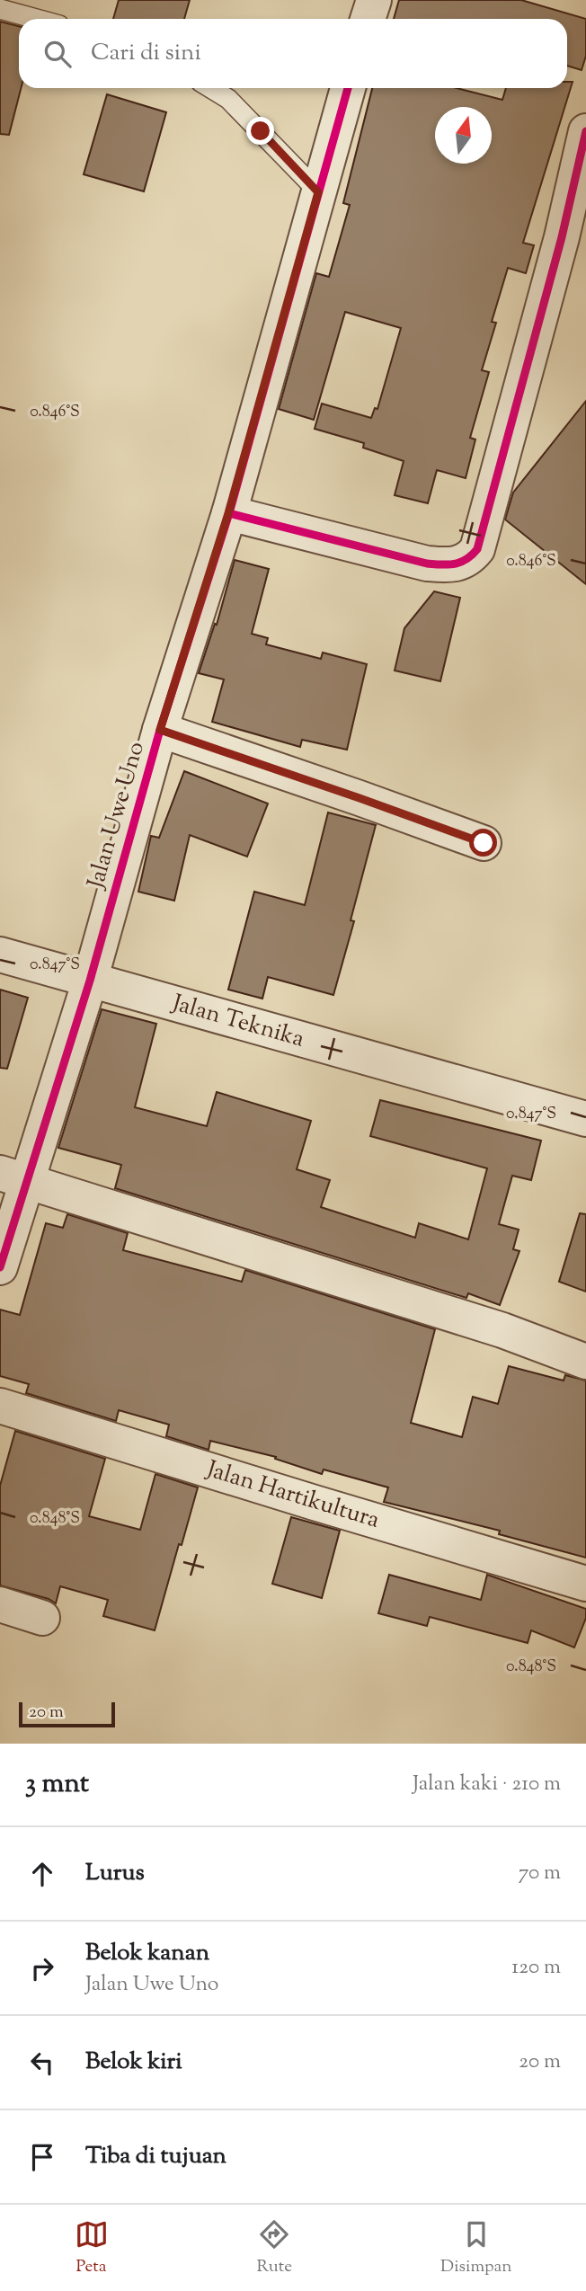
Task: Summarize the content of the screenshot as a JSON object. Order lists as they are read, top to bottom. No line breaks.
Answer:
{"streets":{"street":["Jalan Uwe Uno","Jalan Teknika","Jalan Hartikultura"]},"crossings":[["Jalan Uwe Uno","Jalan Teknika"]],"scale_bar":"20 m","north":"top","page":{"search":"Cari di sini","scale":"20 m","heading":["3 mnt","Jalan kaki · 210 m"],"list":[["Lurus","70 m"],["Belok kanan","Jalan Uwe Uno","120 m"],["Belok kiri","20 m"],"Tiba di tujuan"],"nav":["Peta","Rute","Disimpan"]},"coordinates":["0.846°S","0.847°S","0.848°S"]}
